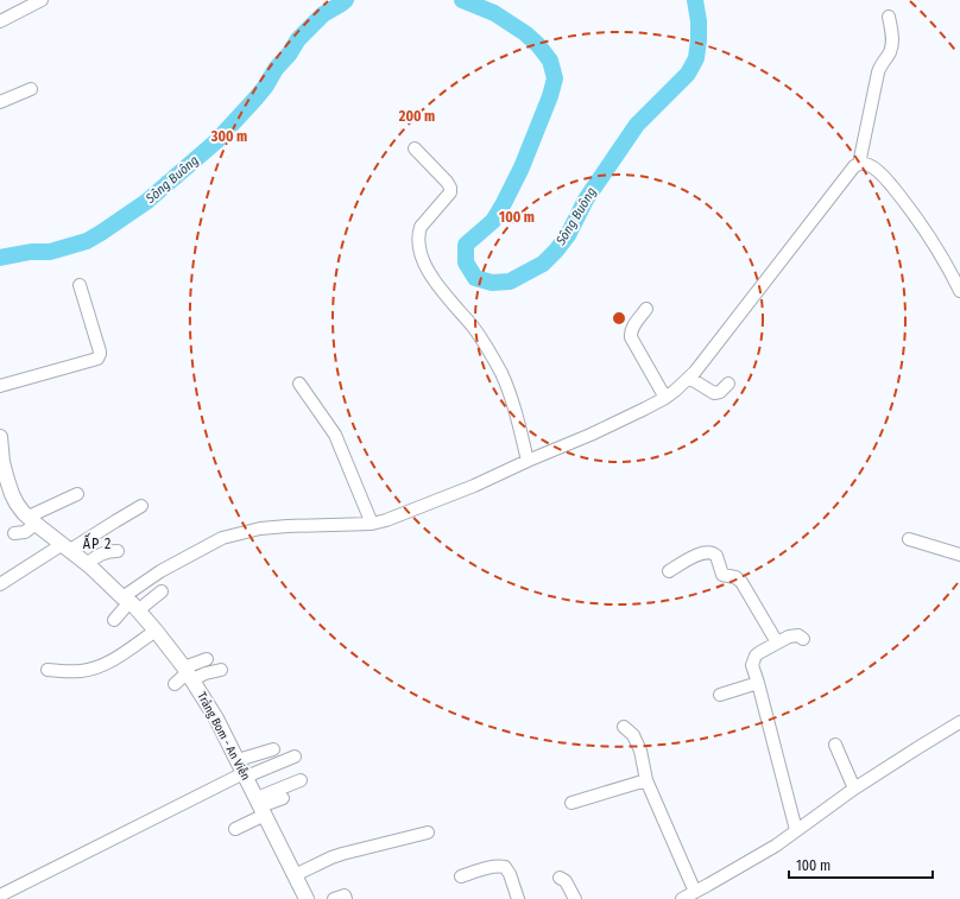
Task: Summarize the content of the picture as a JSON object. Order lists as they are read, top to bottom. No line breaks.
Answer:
{"streets":{"main road":["Trảng Bom - An Viễn"]},"districts":["ẤP 2"],"water":["Sông Buông"],"scale_bar":"100 m","rings":["200 m","300 m","100 m"]}
